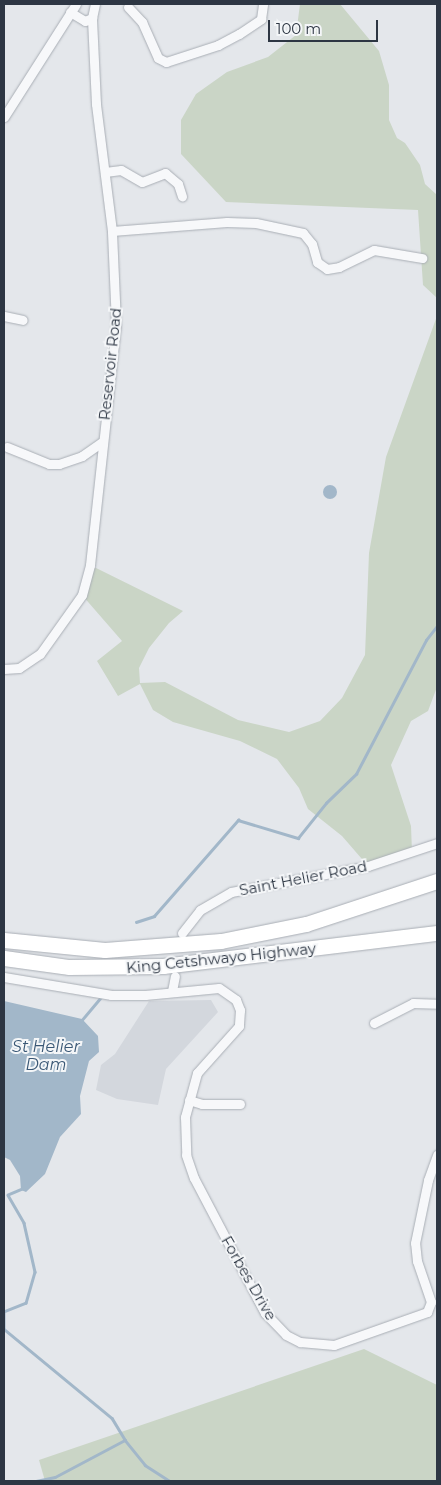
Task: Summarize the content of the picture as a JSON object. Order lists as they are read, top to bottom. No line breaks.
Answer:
{"streets":{"highway":["King Cetshwayo Highway"],"street":["Reservoir Road","Saint Helier Road","Forbes Drive"]},"water":["St Helier Dam"],"scale_bar":"100 m"}
